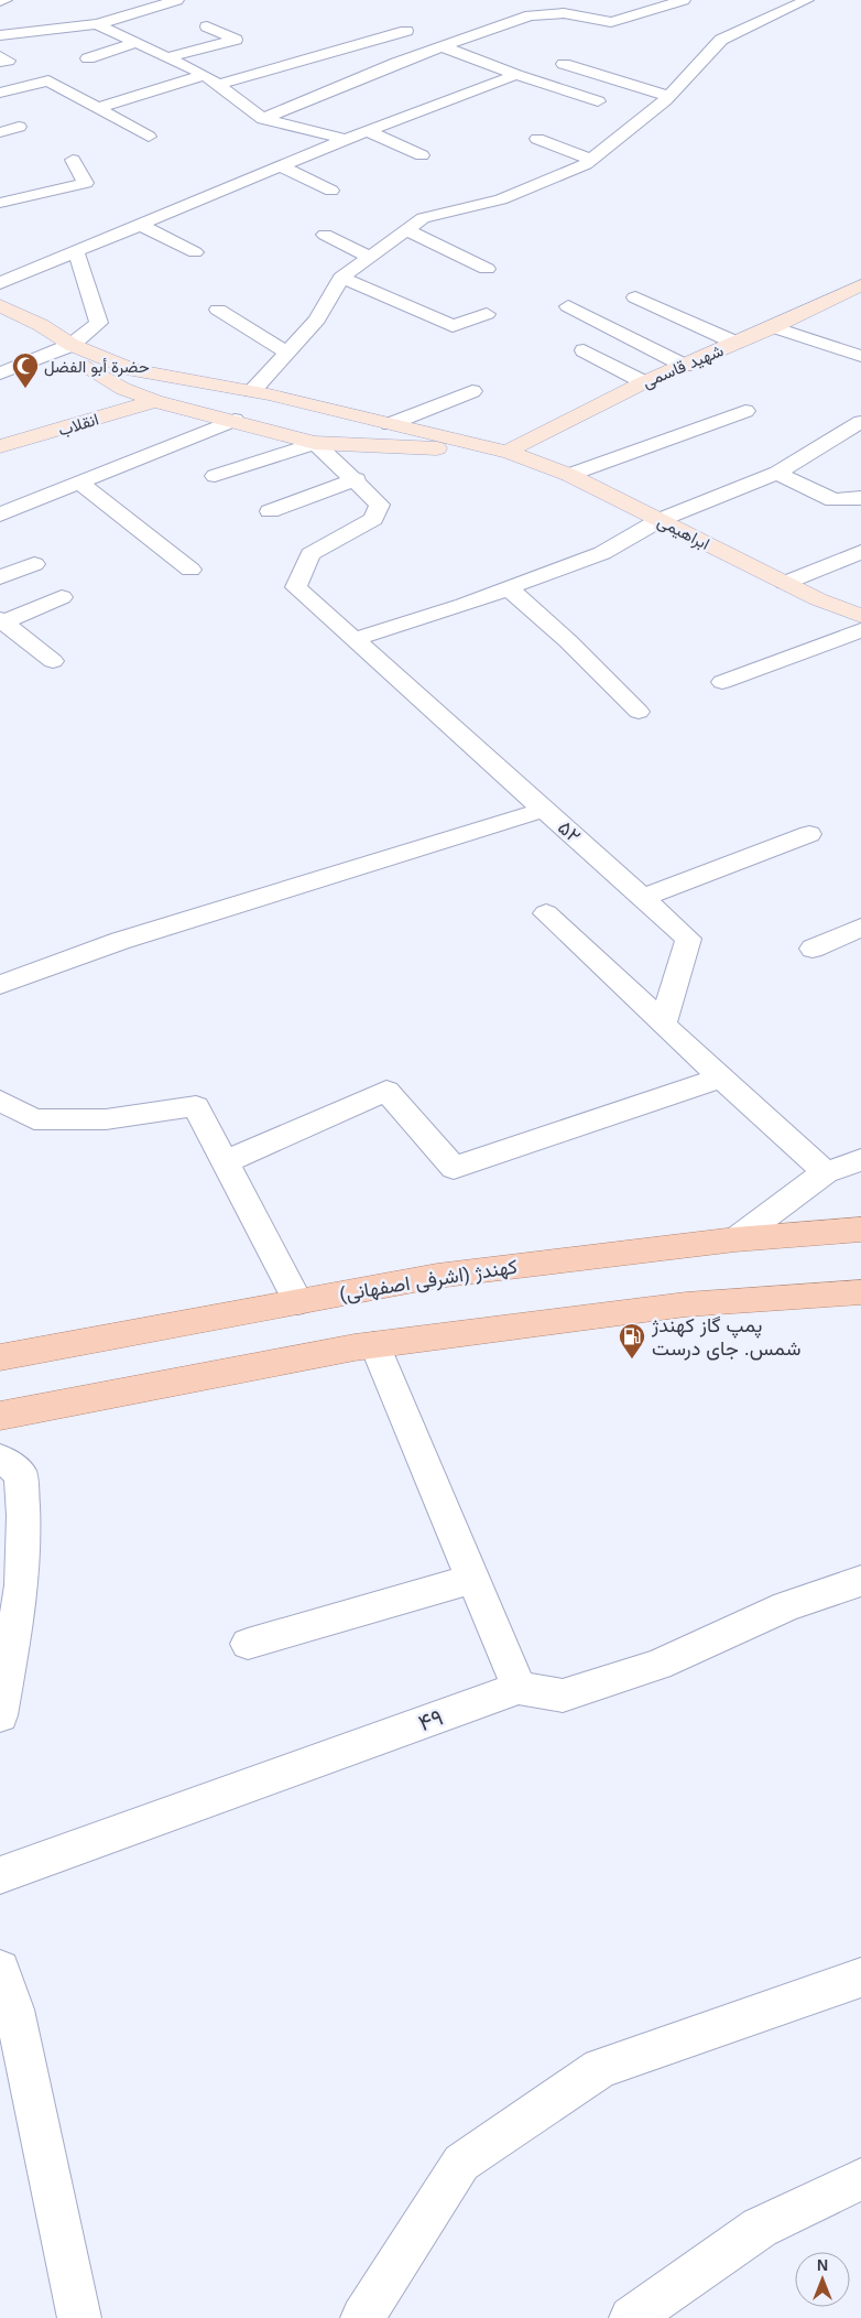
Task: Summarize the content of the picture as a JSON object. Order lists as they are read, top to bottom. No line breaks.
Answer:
{"streets":{"main road":["شهید قاسمی","انقلاب","ابراهیمی","کهندژ (اشرفی اصفهانی)"],"street":["۵۲","۴۹"]},"crossings":[["شهید قاسمی","ابراهیمی"]],"places":{"mosque":["حضرة أبو الفضل"],"fuel station":["پمپ گاز کهندژ شمس. جای درست"]},"north":"top"}
